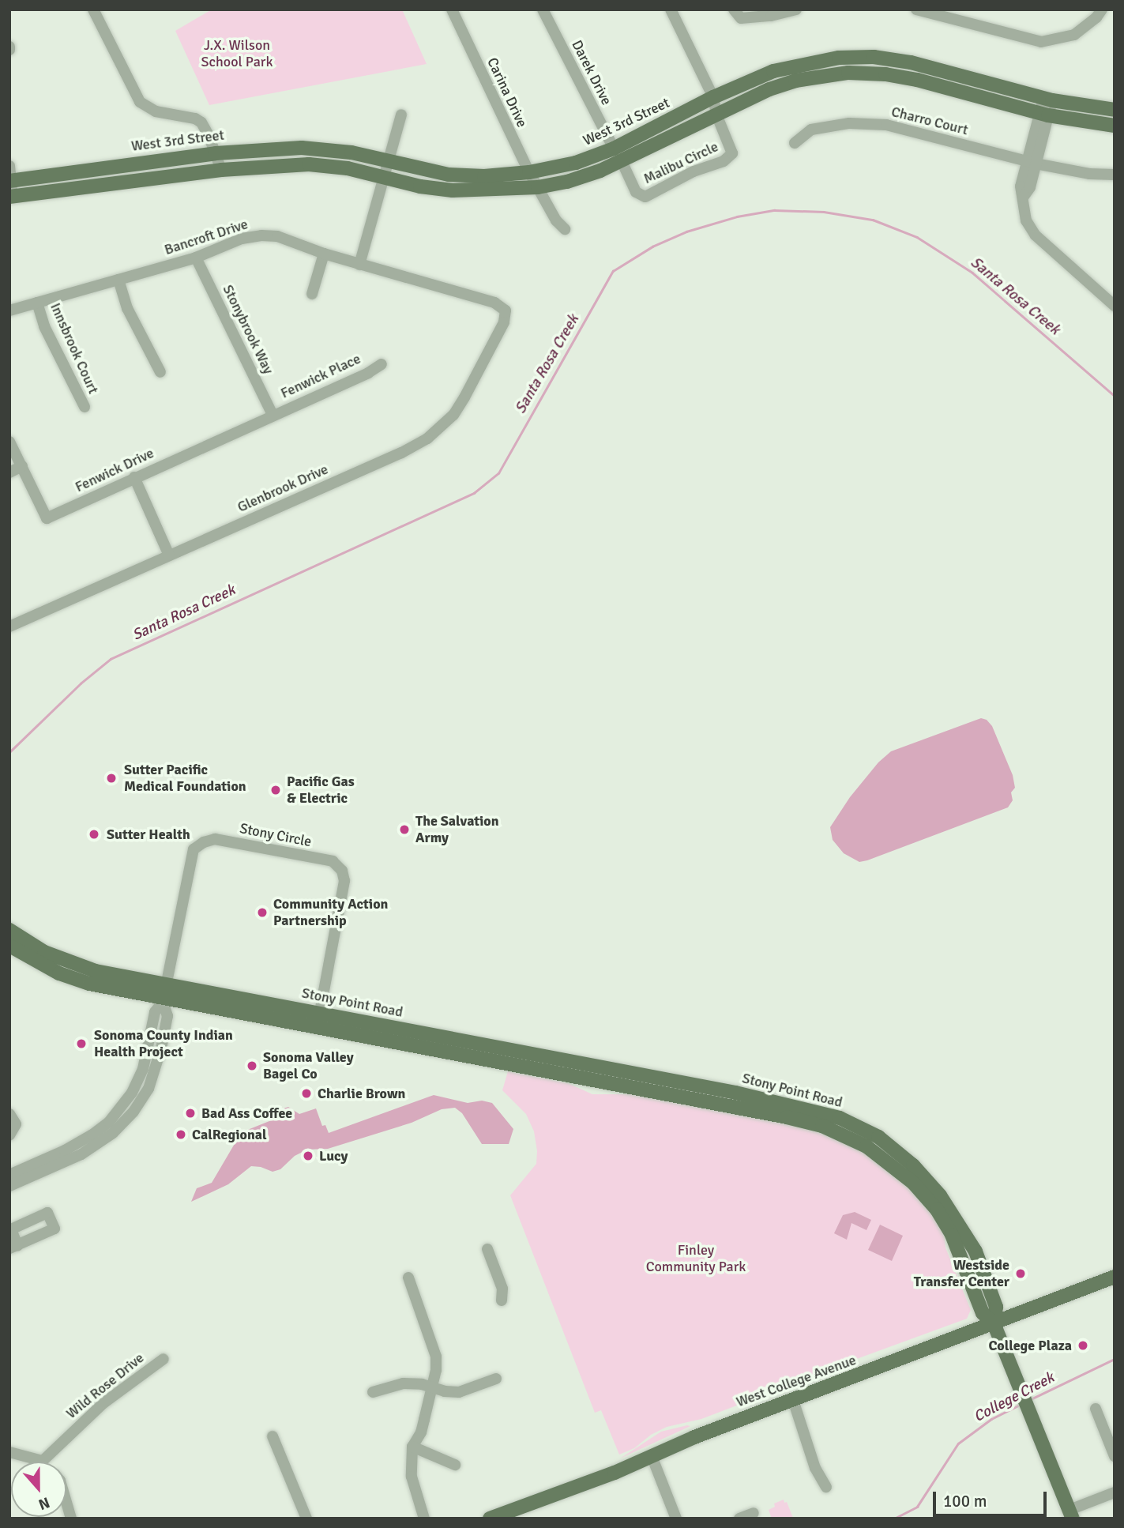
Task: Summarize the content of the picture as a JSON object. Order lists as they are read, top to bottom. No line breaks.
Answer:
{"streets":{"main road":["West 3rd Street","Stony Point Road","West College Avenue"],"street":["Darek Drive","Carina Drive","Charro Court","Malibu Circle","Bancroft Drive","Stonybrook Way","Innsbrook Court","Fenwick Place","Fenwick Drive","Glenbrook Drive","Stony Circle","Wild Rose Drive"]},"crossings":[["Darek Drive","West 3rd Street"],["Carina Drive","West 3rd Street"],["Bancroft Drive","Stonybrook Way"],["Bancroft Drive","Innsbrook Court"],["Bancroft Drive","Glenbrook Drive"],["Stonybrook Way","Fenwick Place"],["Stonybrook Way","Fenwick Drive"],["Fenwick Place","Fenwick Drive"],["Stony Circle","Stony Point Road"],["Stony Point Road","West College Avenue"]],"water":["Santa Rosa Creek","College Creek"],"parks":["J.X. Wilson School Park","Finley Community Park"],"places":["Sutter Pacific Medical Foundation","Pacific Gas & Electric","The Salvation Army","Sutter Health","Community Action Partnership","Sonoma County Indian Health Project","Sonoma Valley Bagel Co","Charlie Brown","Bad Ass Coffee","CalRegional","Lucy","Westside Transfer Center","College Plaza"],"scale_bar":"100 m","north":"bottom"}
